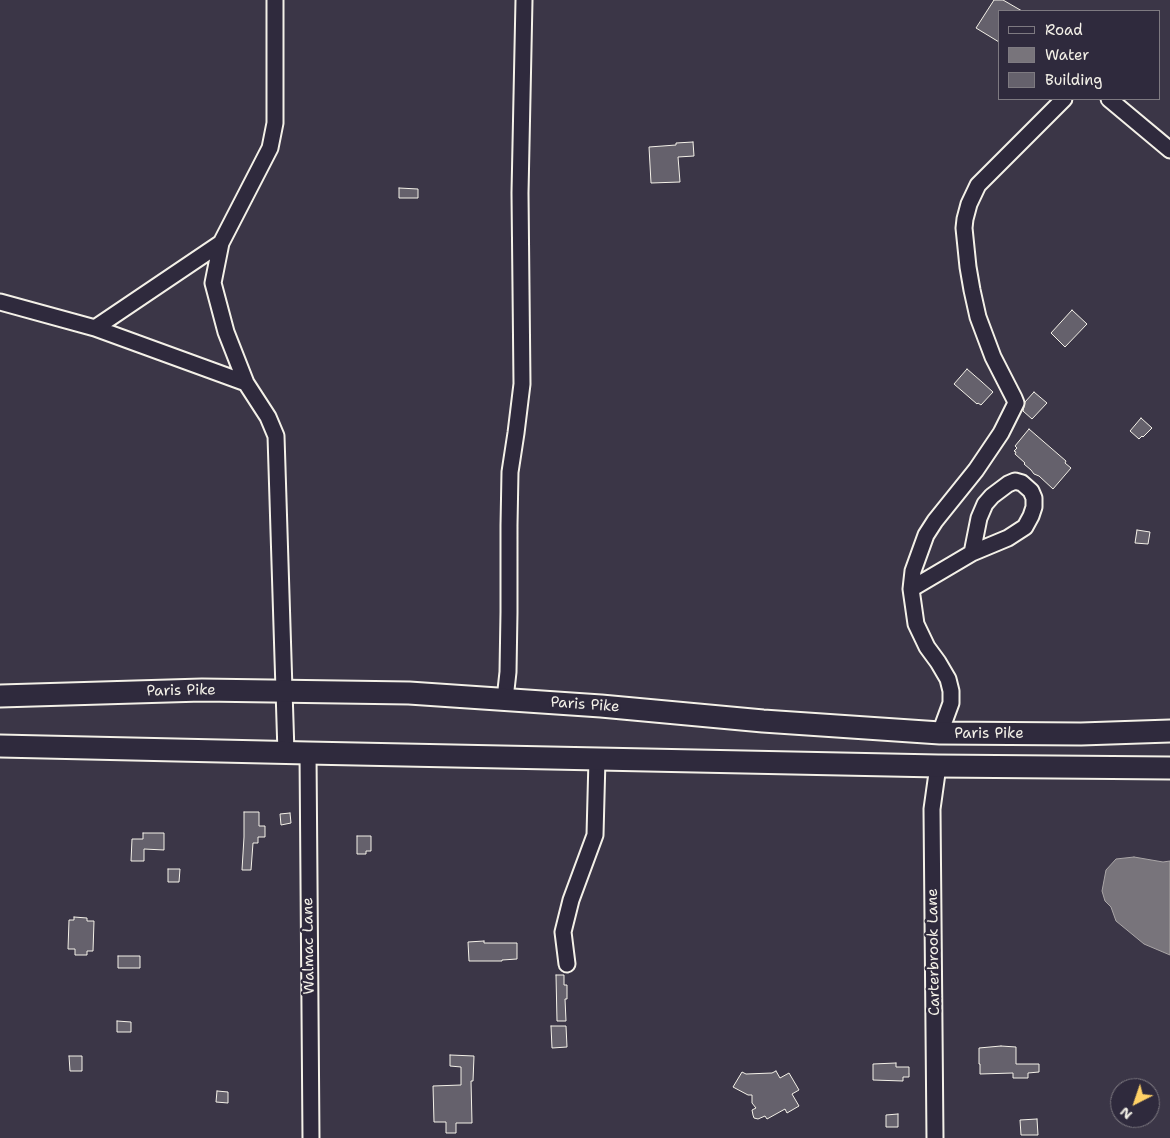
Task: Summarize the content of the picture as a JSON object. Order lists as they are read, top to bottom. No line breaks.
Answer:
{"streets":{"highway":["Paris Pike"],"street":["Walmac Lane","Carterbrook Lane"]},"legend":["Road","Water","Building"],"north":"bottom left"}
